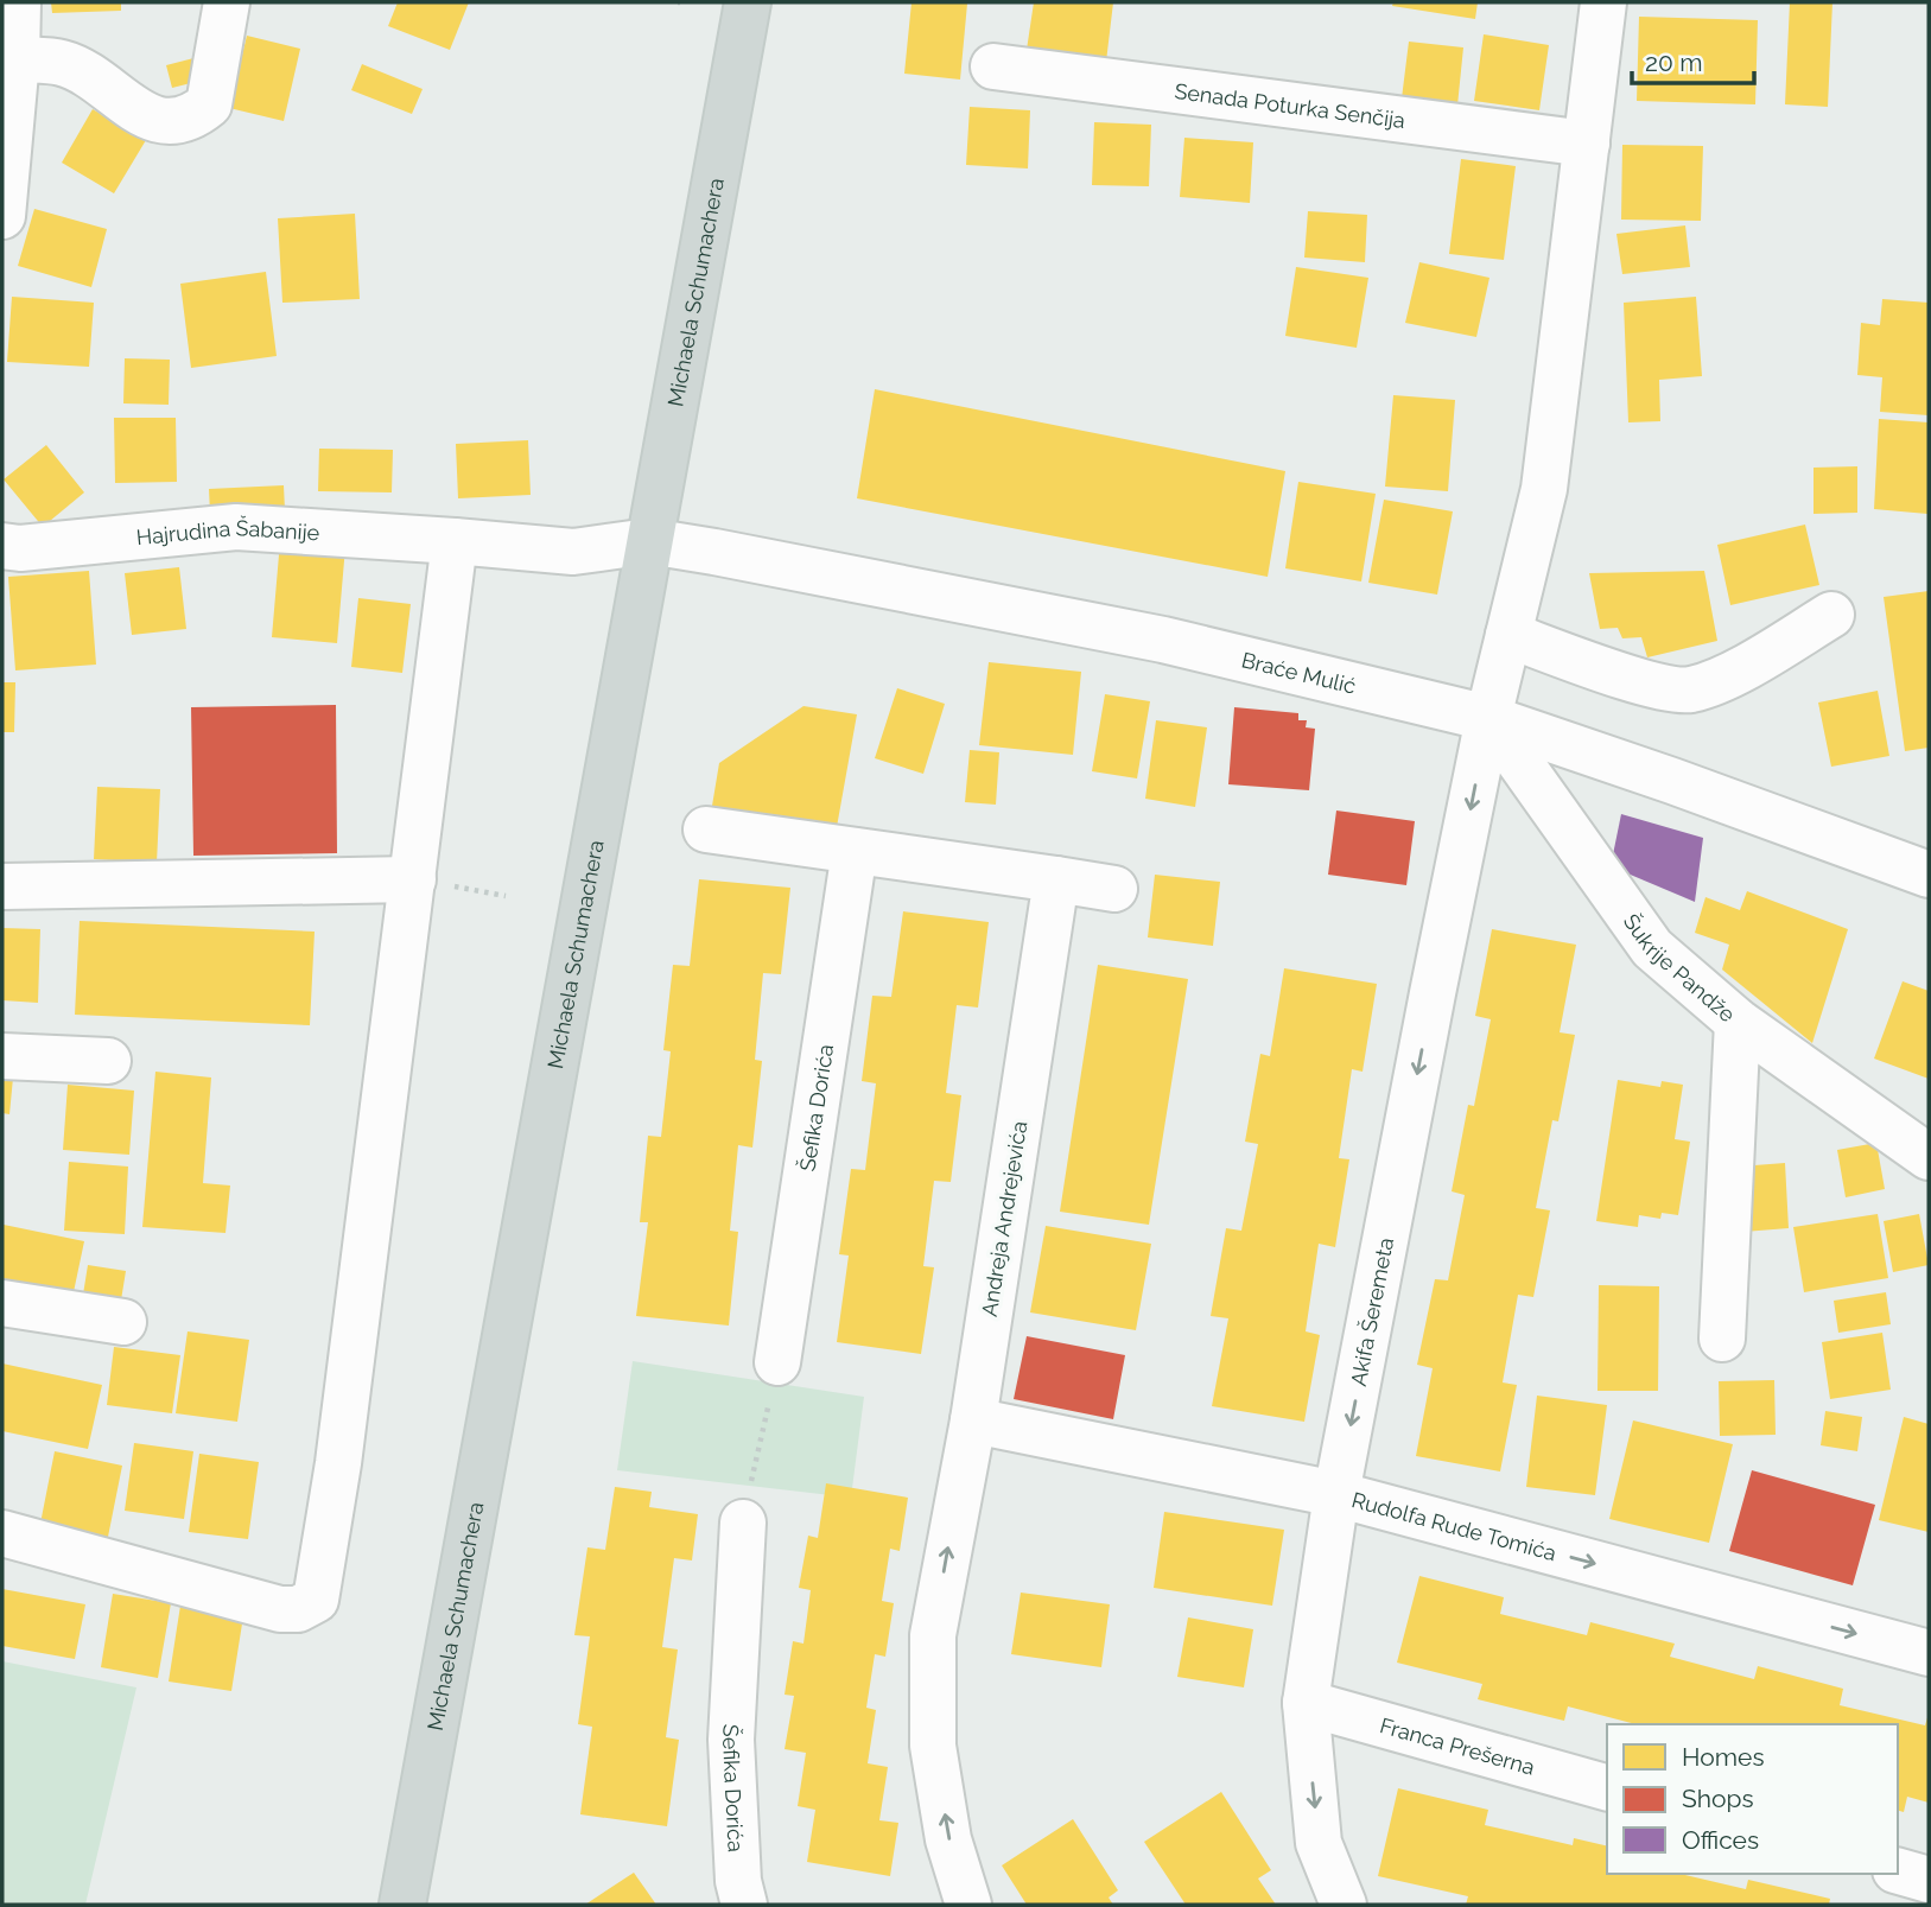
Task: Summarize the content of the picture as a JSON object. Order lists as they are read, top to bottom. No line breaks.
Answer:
{"streets":{"main road":["Michaela Schumachera"],"street":["Senada Poturka Senčija","Hajrudina Šabanije","Braće Mulić","Šukrije Pandže","Šefika Dorića","Andreja Andrejevića","Akifa Šeremeta","Rudolfa Rude Tomića","Franca Prešerna"]},"crossings":[["Michaela Schumachera","Hajrudina Šabanije"],["Michaela Schumachera","Braće Mulić"],["Hajrudina Šabanije","Braće Mulić"],["Braće Mulić","Šukrije Pandže"],["Braće Mulić","Akifa Šeremeta"],["Šukrije Pandže","Akifa Šeremeta"],["Andreja Andrejevića","Rudolfa Rude Tomića"],["Akifa Šeremeta","Rudolfa Rude Tomića"],["Akifa Šeremeta","Franca Prešerna"]],"one_way":["Andreja Andrejevića","Rudolfa Rude Tomića"],"legend":["Homes","Shops","Offices"],"scale_bar":"20 m"}
